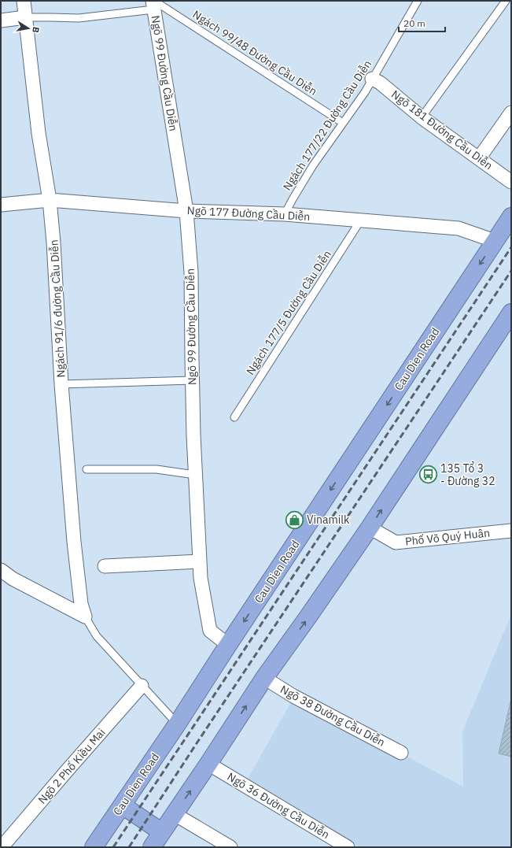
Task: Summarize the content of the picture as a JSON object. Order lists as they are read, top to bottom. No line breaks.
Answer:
{"streets":{"highway":["Cau Dien Road"],"street":["Ngõ 99 Đường Cầu Diễn","Ngõ 181 Đường Cầu Diễn","Ngõ 177 Đường Cầu Diễn","Ngách 91/6 đường Cầu Diễn","Phố Võ Quý Huân","Ngõ 38 Đường Cầu Diễn","Ngõ 2 Phố Kiều Mai","Ngõ 36 Đường Cầu Diễn"],"lane":["Ngách 99/48 Đường Cầu Diễn","Ngách 177/22 Đường Cầu Diễn","Ngách 177/5 Đường Cầu Diễn"]},"crossings":[["Ngách 99/48 Đường Cầu Diễn","Ngõ 99 Đường Cầu Diễn"],["Ngách 99/48 Đường Cầu Diễn","Ngách 177/22 Đường Cầu Diễn"],["Ngõ 99 Đường Cầu Diễn","Ngõ 177 Đường Cầu Diễn"],["Ngõ 99 Đường Cầu Diễn","Cau Dien Road"],["Ngách 177/22 Đường Cầu Diễn","Ngõ 181 Đường Cầu Diễn"],["Ngách 177/22 Đường Cầu Diễn","Ngõ 177 Đường Cầu Diễn"],["Ngõ 177 Đường Cầu Diễn","Ngách 91/6 đường Cầu Diễn"],["Ngõ 177 Đường Cầu Diễn","Ngách 177/5 Đường Cầu Diễn"],["Ngõ 177 Đường Cầu Diễn","Cau Dien Road"]],"places":{"bus stop":["135 Tổ 3 - Đường 32"],"shop":["Vinamilk"]},"scale_bar":"20 m","north":"right"}
